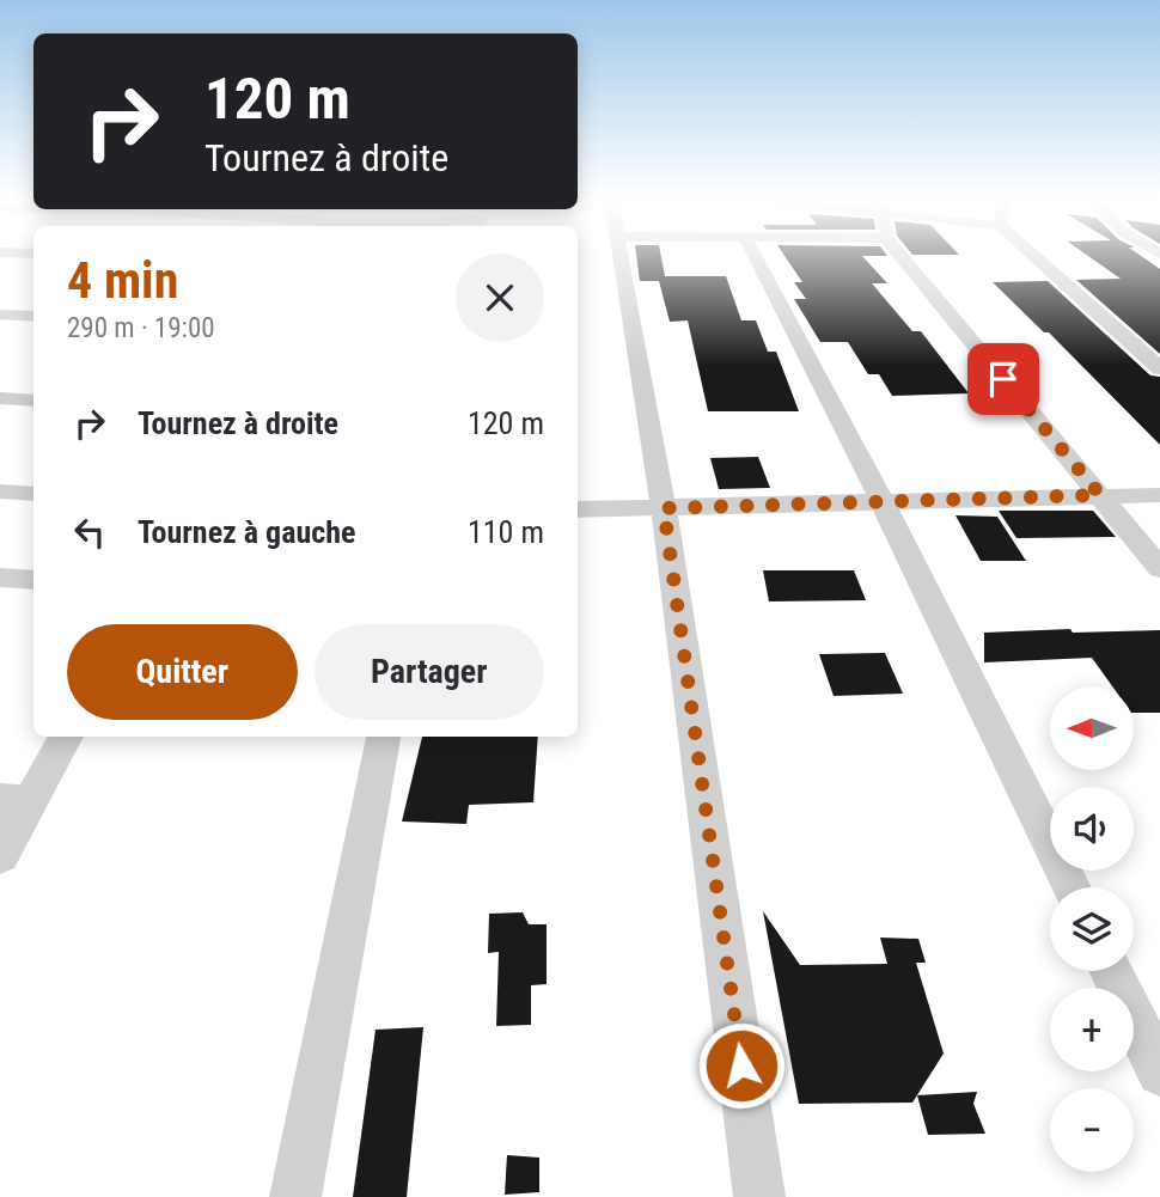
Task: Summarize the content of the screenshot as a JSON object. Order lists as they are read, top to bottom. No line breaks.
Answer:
{"north":"left","page":{"turn":["120 m","Tournez à droite"],"heading":["4 min","290 m · 19:00"],"list":[{"name":"Tournez à droite","value":"120 m"},{"name":"Tournez à gauche","value":"110 m"}],"buttons":["Quitter","Partager"],"map_buttons":["+","−"]}}
